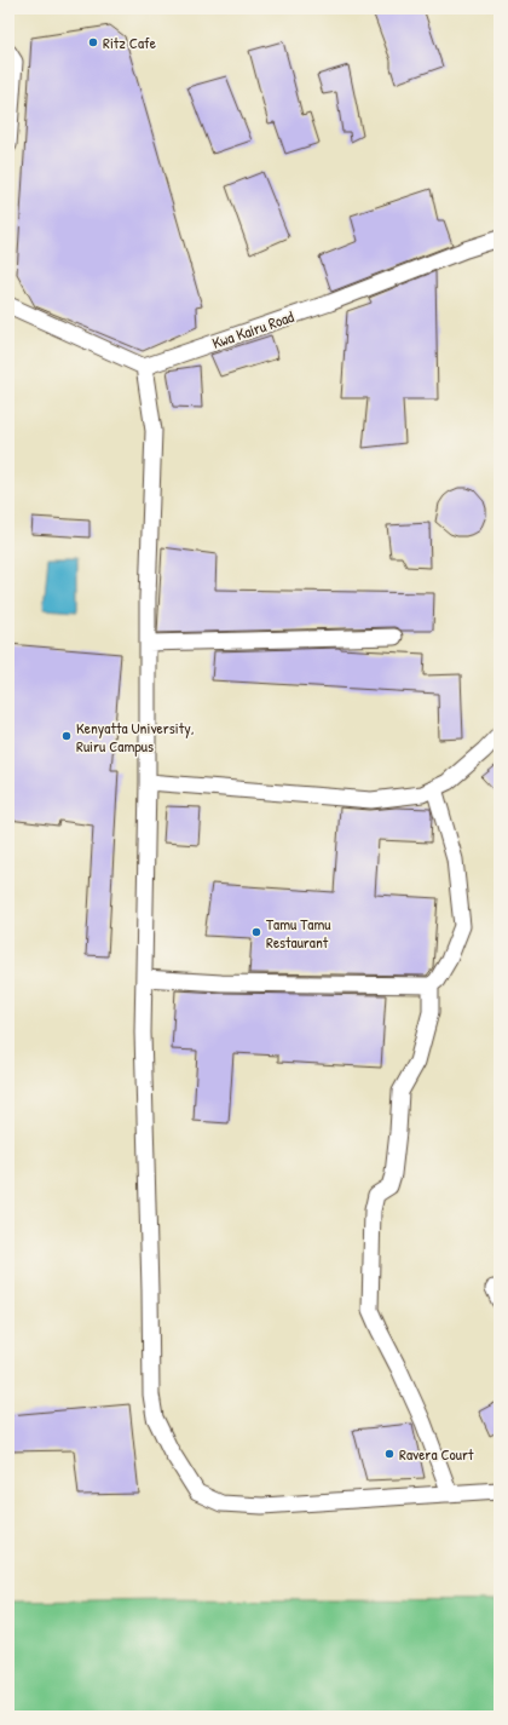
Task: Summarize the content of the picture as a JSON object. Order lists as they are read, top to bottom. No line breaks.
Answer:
{"streets":{"street":["Kwa Kairu Road"]},"places":["Ritz Cafe","Kenyatta University, Ruiru Campus","Tamu Tamu Restaurant","Ravera Court"]}
